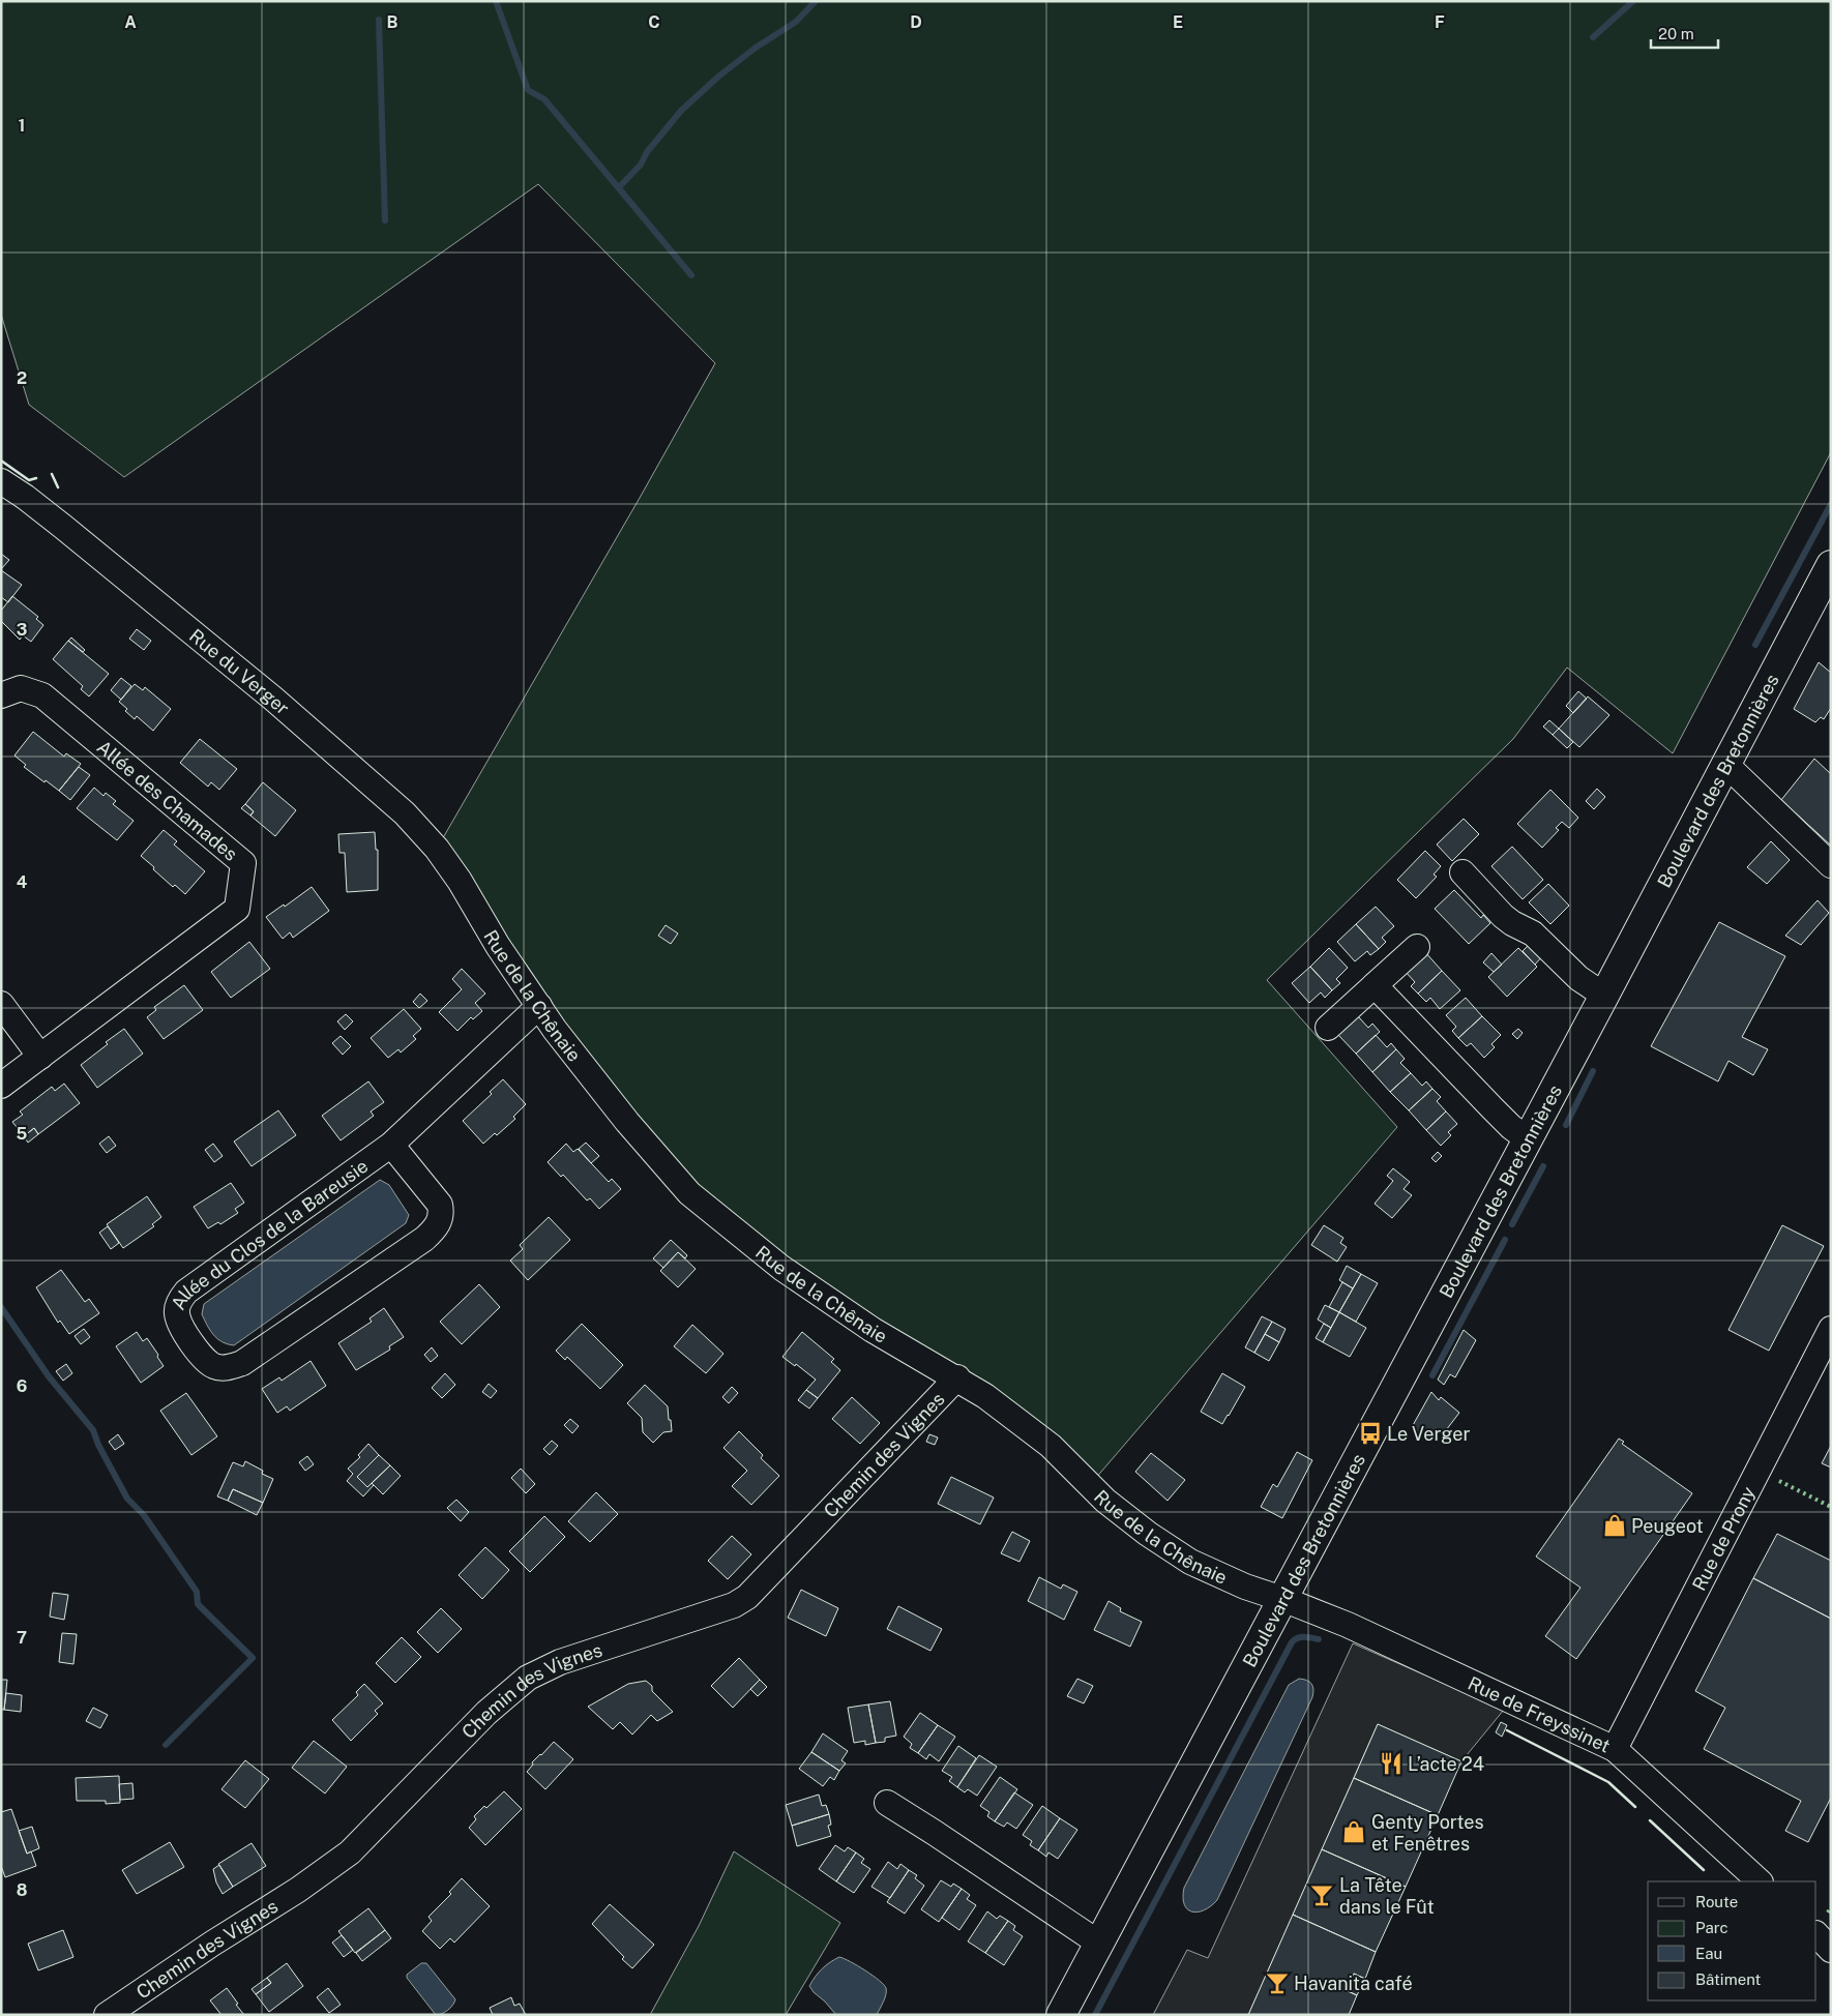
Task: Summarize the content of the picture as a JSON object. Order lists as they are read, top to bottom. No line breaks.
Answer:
{"streets":{"main road":["Boulevard des Bretonnières"],"street":["Rue du Verger","Allée des Chamades","Rue de la Chênaie","Allée du Clos de la Bareusie","Chemin des Vignes","Rue de Prony","Rue de Freyssinet"]},"crossings":[["Rue du Verger","Rue de la Chênaie"],["Boulevard des Bretonnières","Rue de la Chênaie"],["Boulevard des Bretonnières","Rue de Freyssinet"],["Rue de la Chênaie","Allée du Clos de la Bareusie"],["Rue de la Chênaie","Chemin des Vignes"],["Rue de la Chênaie","Rue de Freyssinet"],["Rue de Prony","Rue de Freyssinet"]],"places":{"bus stop":["Le Verger"],"shop":["Peugeot","Genty Portes et Fenêtres"],"restaurant":["L’acte 24"],"bar":["La Tête dans le Fût","Havanita café"]},"legend":["Route","Parc","Eau","Bâtiment"],"scale_bar":"20 m","grid":{"columns":["A","B","C","D","E","F"],"rows":["1","2","3","4","5","6","7","8"]}}
